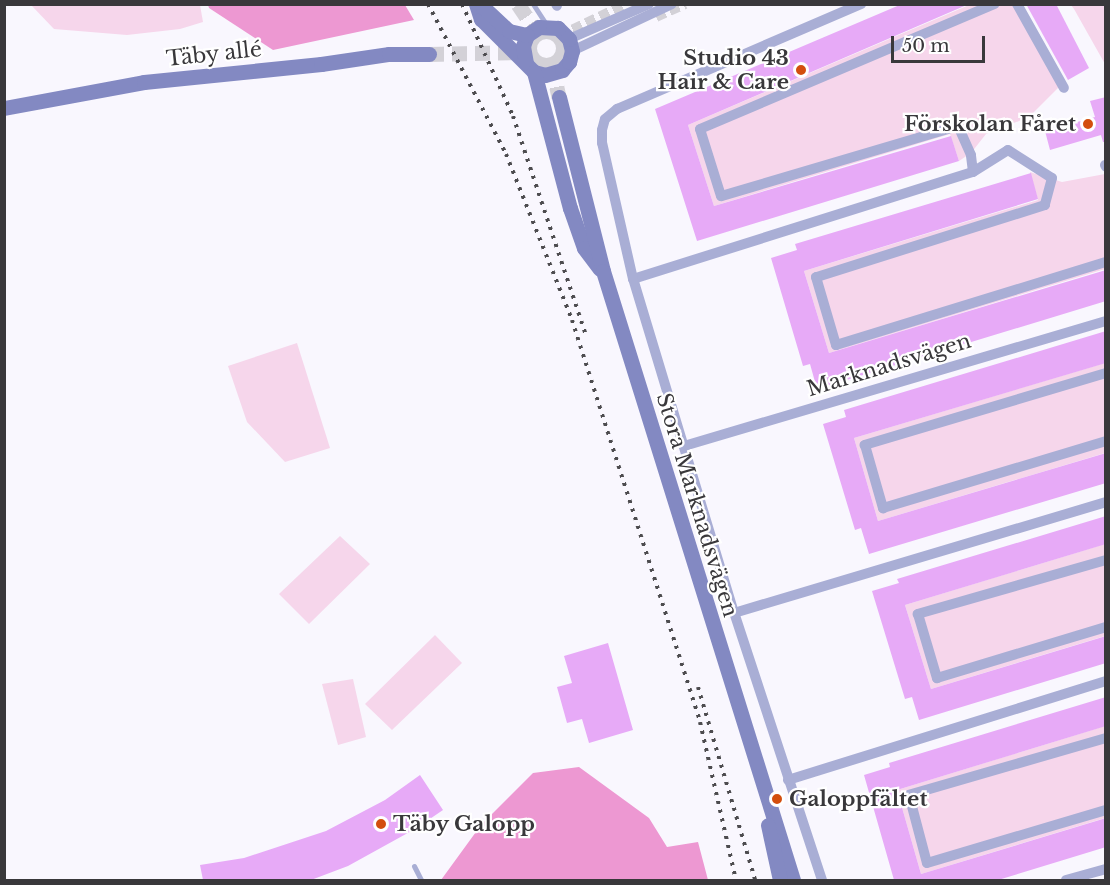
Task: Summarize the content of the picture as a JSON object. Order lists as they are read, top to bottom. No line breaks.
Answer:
{"streets":{"street":["Täby allé","Marknadsvägen","Stora Marknadsvägen"]},"places":["Studio 43 Hair & Care","Förskolan Fåret","Galoppfältet","Täby Galopp"],"scale_bar":"50 m"}
